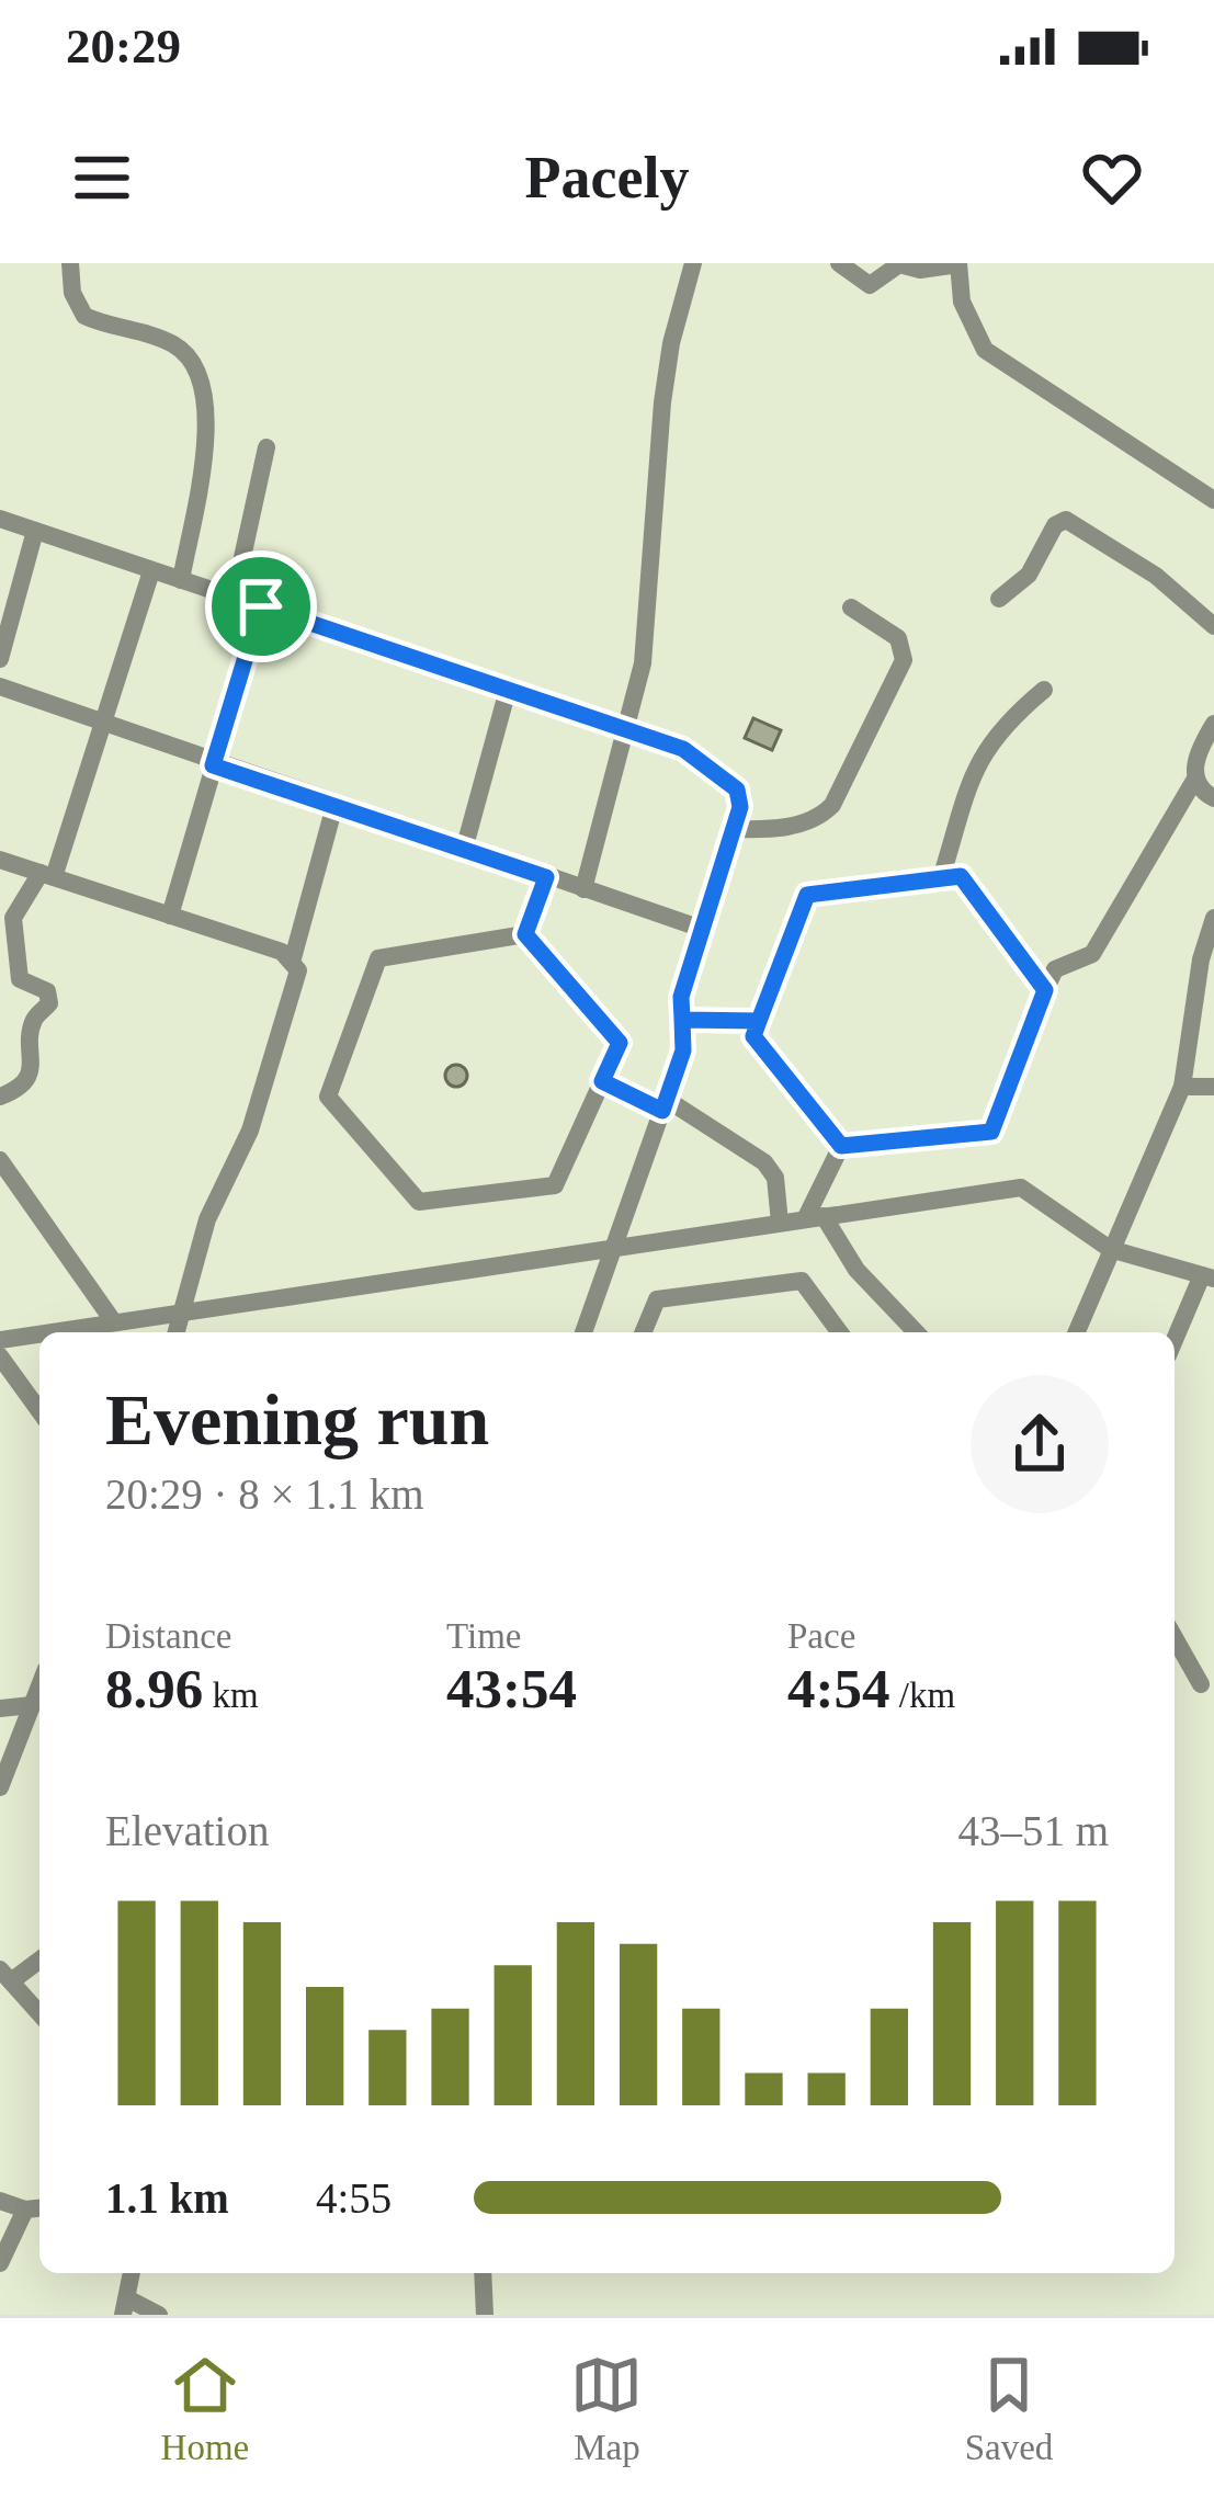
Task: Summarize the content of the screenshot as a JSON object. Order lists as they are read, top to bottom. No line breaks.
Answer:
{"page":{"status":"20:29","header":"Pacely","heading":["Evening run","20:29 · 8 × 1.1 km"],"stats":[["Distance","8.96 km"],["Time","43:54"],["Pace","4:54 /km"]],"chart":["Elevation","43–51 m"],"list":[{"name":"1.1 km","note":"4:55"}],"tabs":["Home","Map","Saved"]}}
